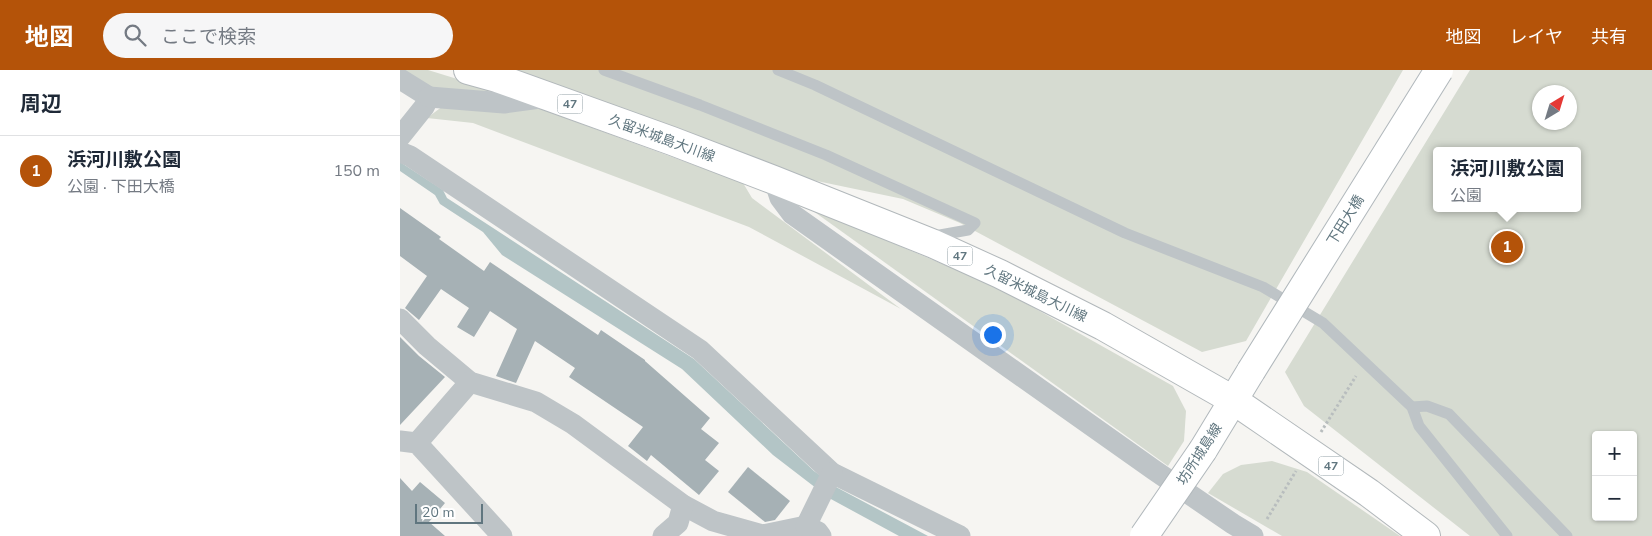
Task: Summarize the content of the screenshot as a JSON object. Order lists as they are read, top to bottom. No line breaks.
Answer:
{"streets":{"main road":["47","久留米城島大川線","下田大橋","坊所城島線"]},"crossings":[["久留米城島大川線","坊所城島線"],["下田大橋","坊所城島線"]],"scale_bar":"20 m","north":"top right","page":{"header":"地図","search":"ここで検索","nav":["地図","レイヤ","共有"],"heading":"周辺","list":[{"mark":"1","name":"浜河川敷公園","note":"公園 · 下田大橋","value":"150 m"}],"popup":["浜河川敷公園","公園"],"pins":"1","map_buttons":["+","−"],"scale":"20 m"}}
